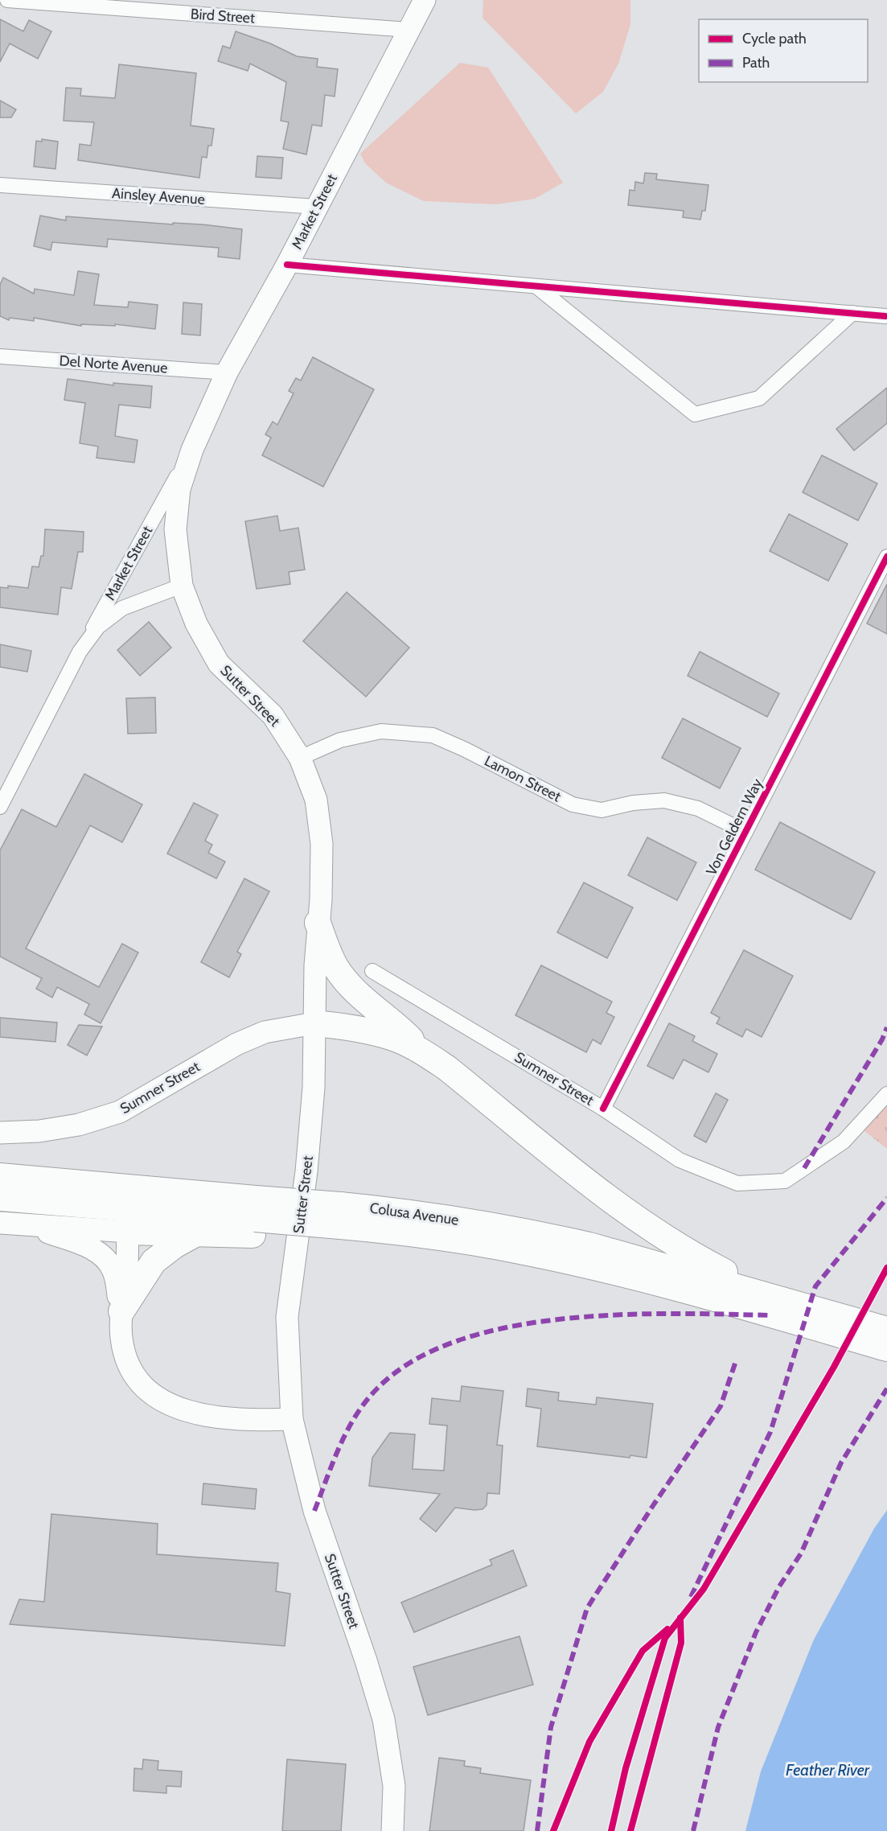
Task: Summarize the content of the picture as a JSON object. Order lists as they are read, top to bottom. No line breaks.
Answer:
{"streets":{"highway":["Colusa Avenue"],"main road":["Market Street","Sutter Street","Sumner Street"],"street":["Bird Street","Ainsley Avenue","Del Norte Avenue","Lamon Street","Von Geldern Way"]},"crossings":[["Bird Street","Market Street"],["Ainsley Avenue","Market Street"],["Market Street","Del Norte Avenue"],["Market Street","Sutter Street"],["Sutter Street","Lamon Street"],["Sutter Street","Sumner Street"],["Lamon Street","Von Geldern Way"],["Von Geldern Way","Sumner Street"]],"water":["Feather River"],"legend":["Cycle path","Path"]}
